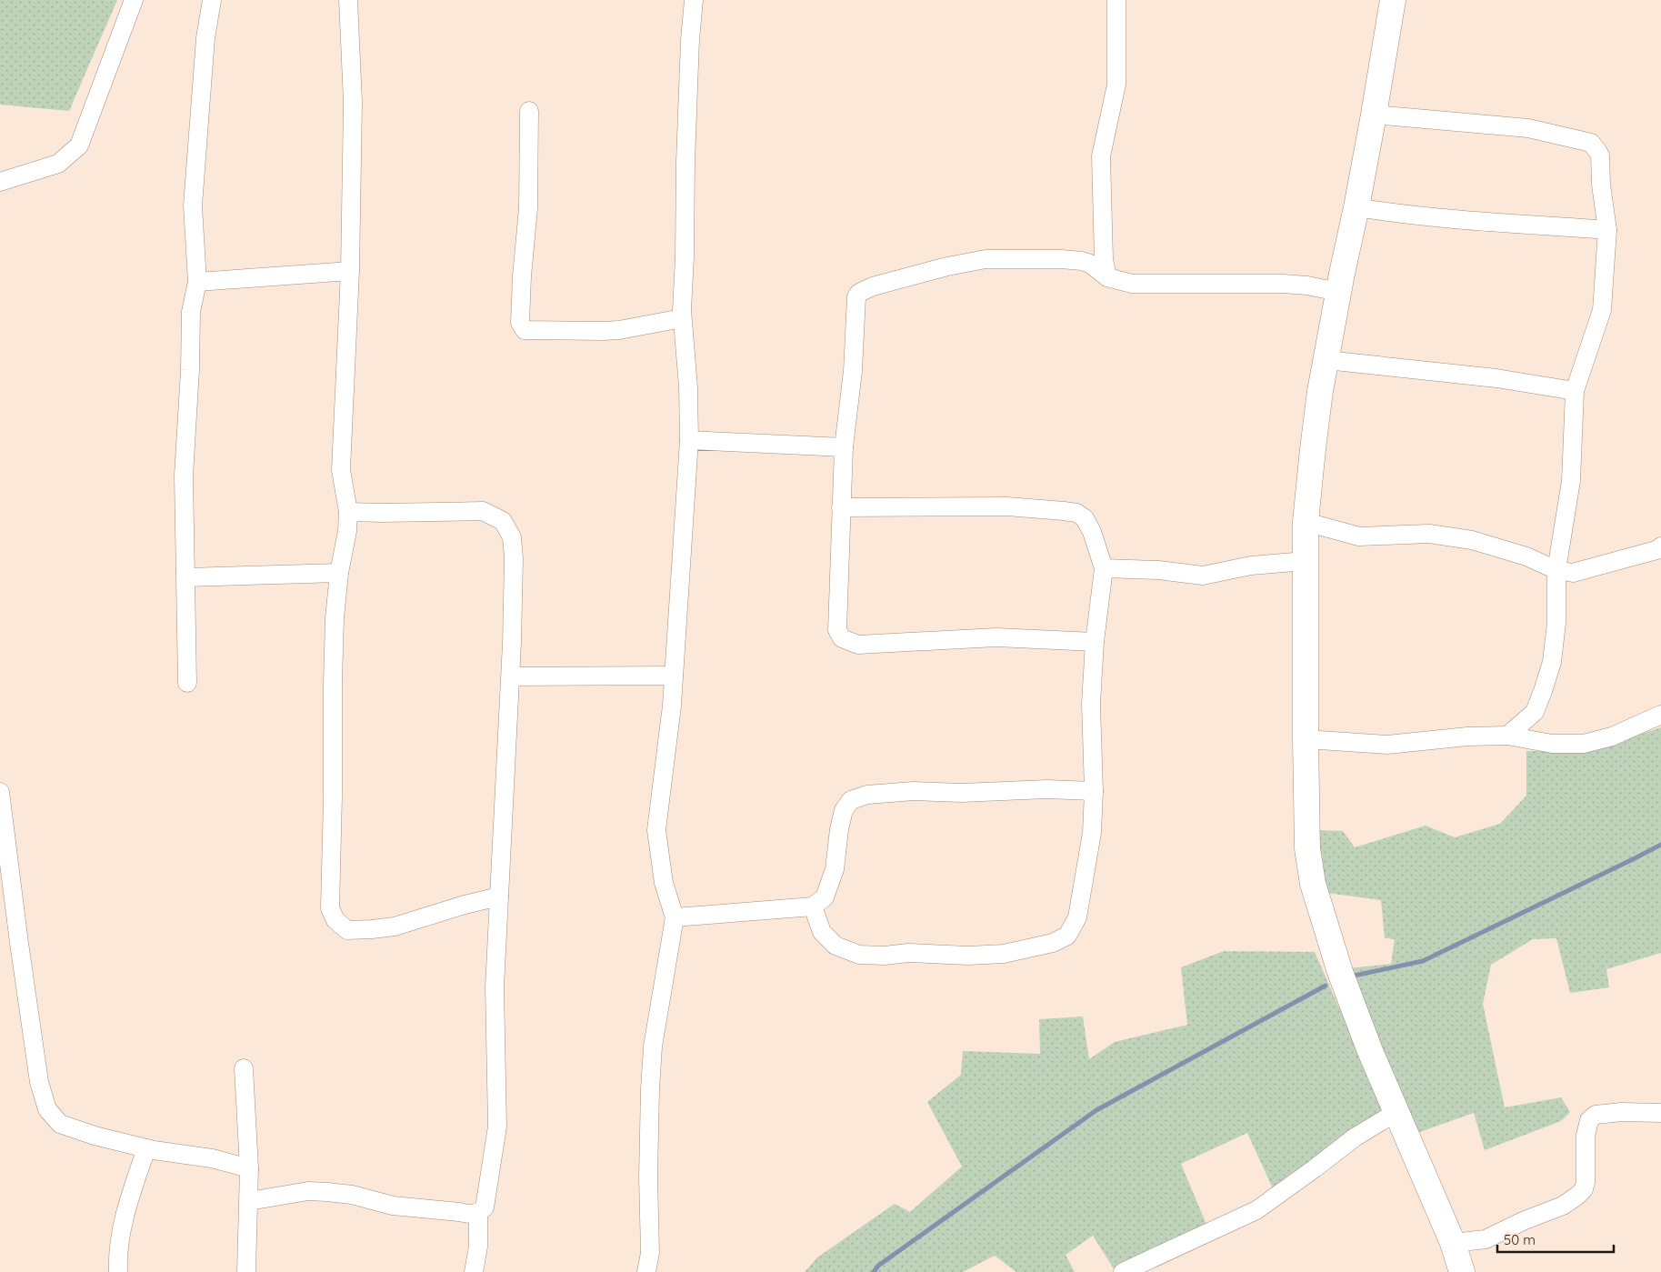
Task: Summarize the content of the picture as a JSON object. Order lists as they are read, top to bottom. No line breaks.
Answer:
{"scale_bar":"50 m"}
